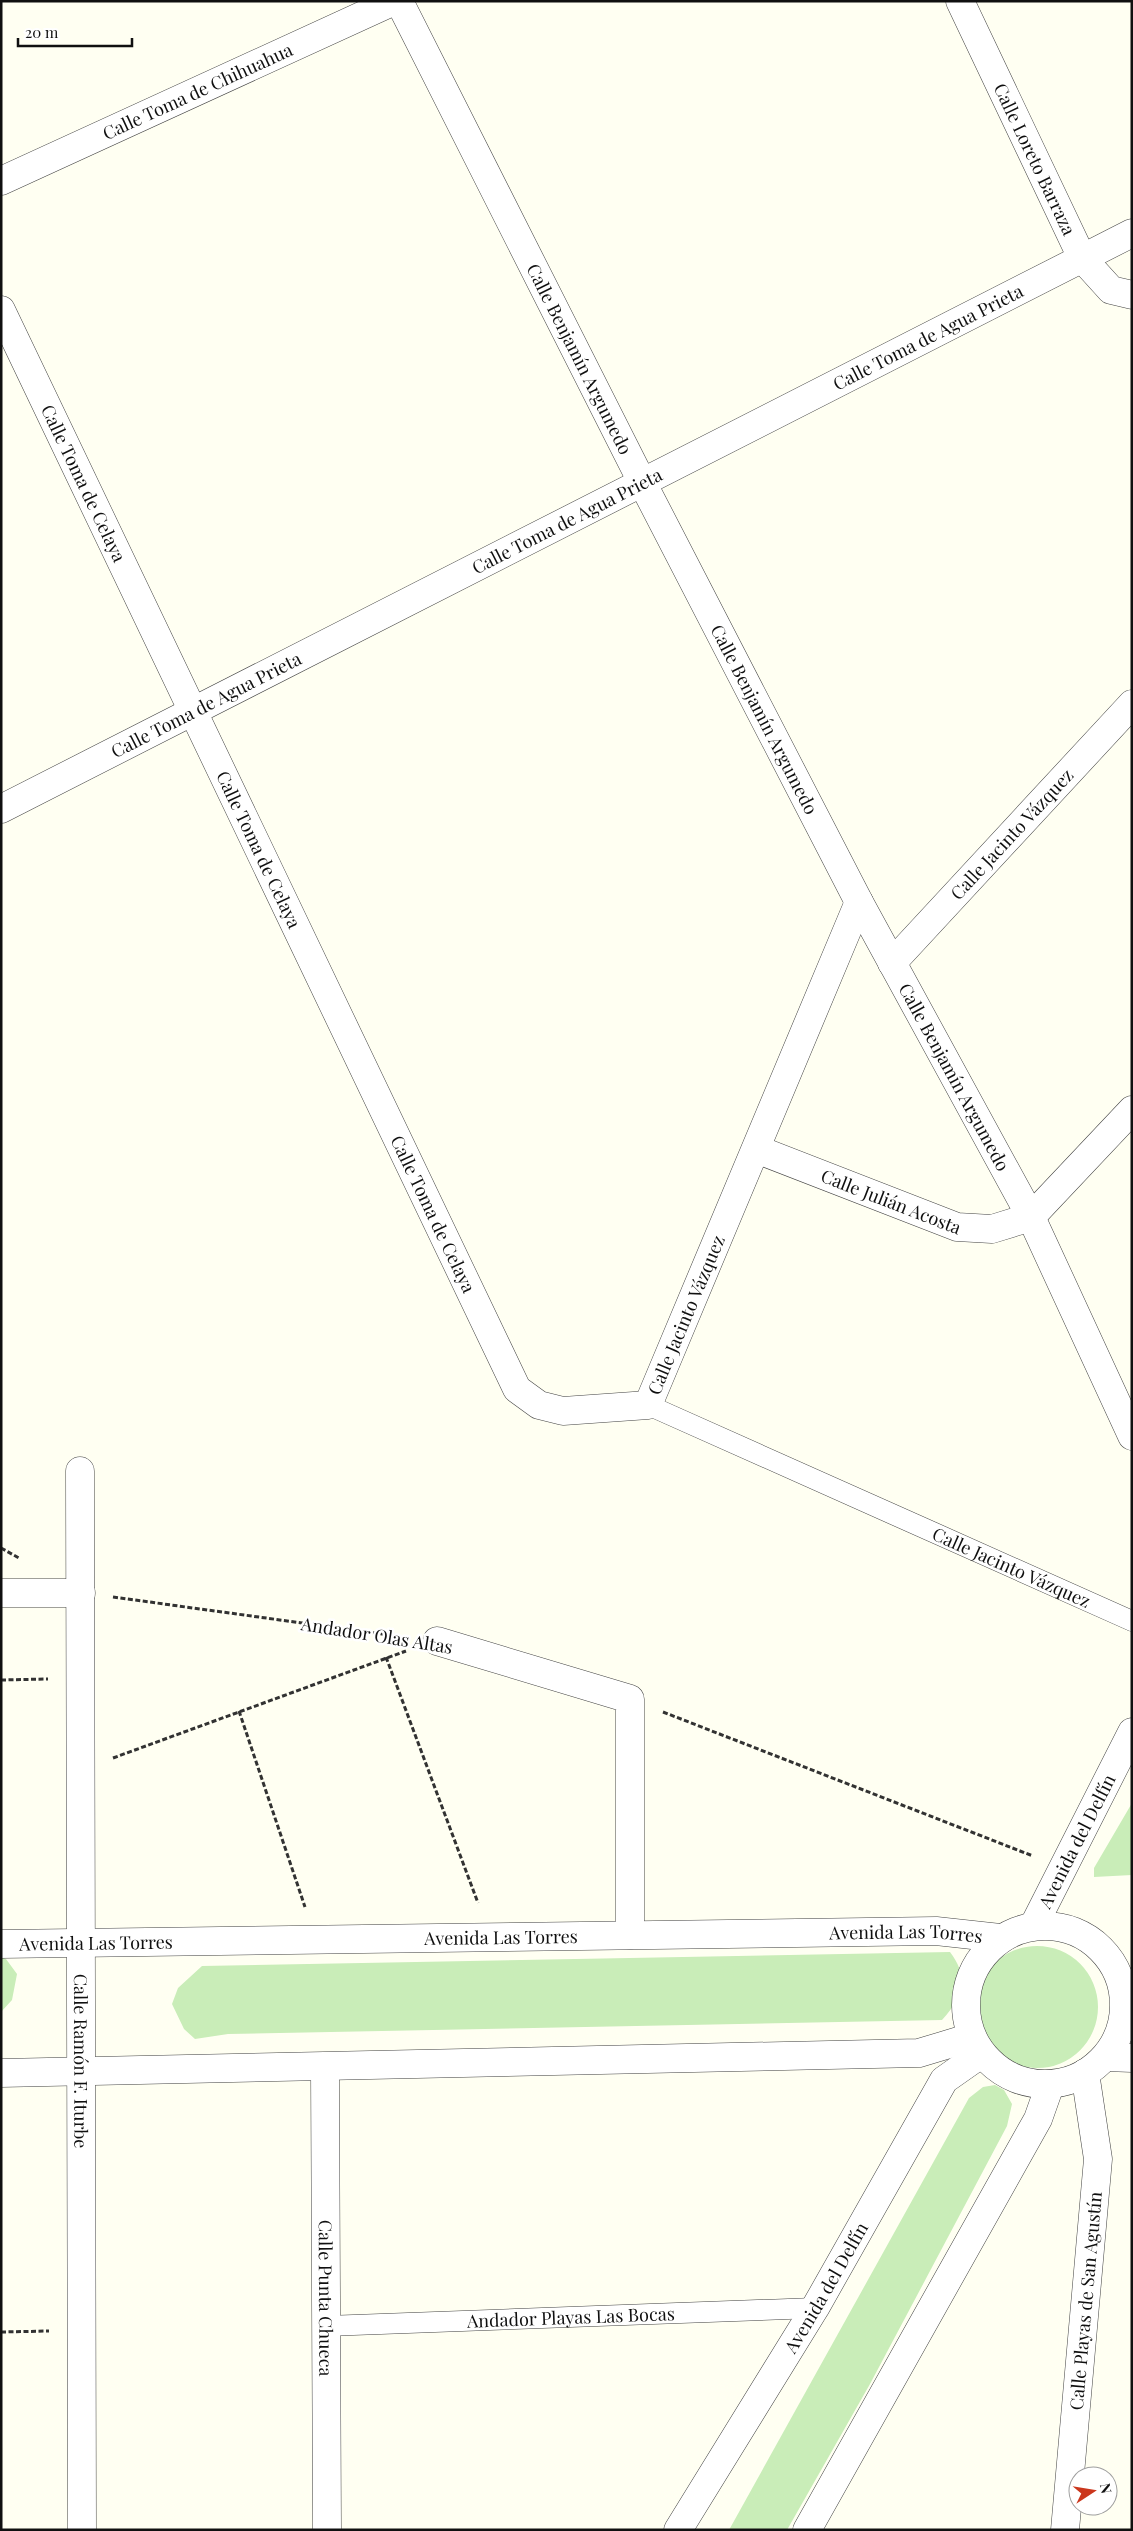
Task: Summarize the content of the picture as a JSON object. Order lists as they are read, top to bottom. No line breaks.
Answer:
{"streets":{"street":["Calle Toma de Chihuahua","Calle Loreto Barraza","Calle Toma de Agua Prieta","Calle Benjamín Argumedo","Calle Toma de Celaya","Calle Jacinto Vázquez","Calle Julián Acosta","Andador Olas Altas","Avenida del Delfín","Avenida Las Torres","Calle Ramón F. Iturbe","Calle Punta Chueca","Calle Playas de San Agustín"],"lane":["Andador Playas Las Bocas"]},"crossings":[["Calle Loreto Barraza","Calle Toma de Agua Prieta"],["Calle Toma de Agua Prieta","Calle Benjamín Argumedo"],["Calle Toma de Agua Prieta","Calle Toma de Celaya"],["Calle Benjamín Argumedo","Calle Jacinto Vázquez"],["Calle Benjamín Argumedo","Calle Julián Acosta"],["Calle Toma de Celaya","Calle Jacinto Vázquez"],["Calle Jacinto Vázquez","Calle Julián Acosta"],["Andador Olas Altas","Calle Ramón F. Iturbe"],["Avenida del Delfín","Avenida Las Torres"],["Avenida del Delfín","Calle Playas de San Agustín"],["Avenida del Delfín","Andador Playas Las Bocas"],["Avenida Las Torres","Calle Ramón F. Iturbe"],["Avenida Las Torres","Calle Playas de San Agustín"],["Calle Punta Chueca","Andador Playas Las Bocas"]],"scale_bar":"20 m","north":"right"}
